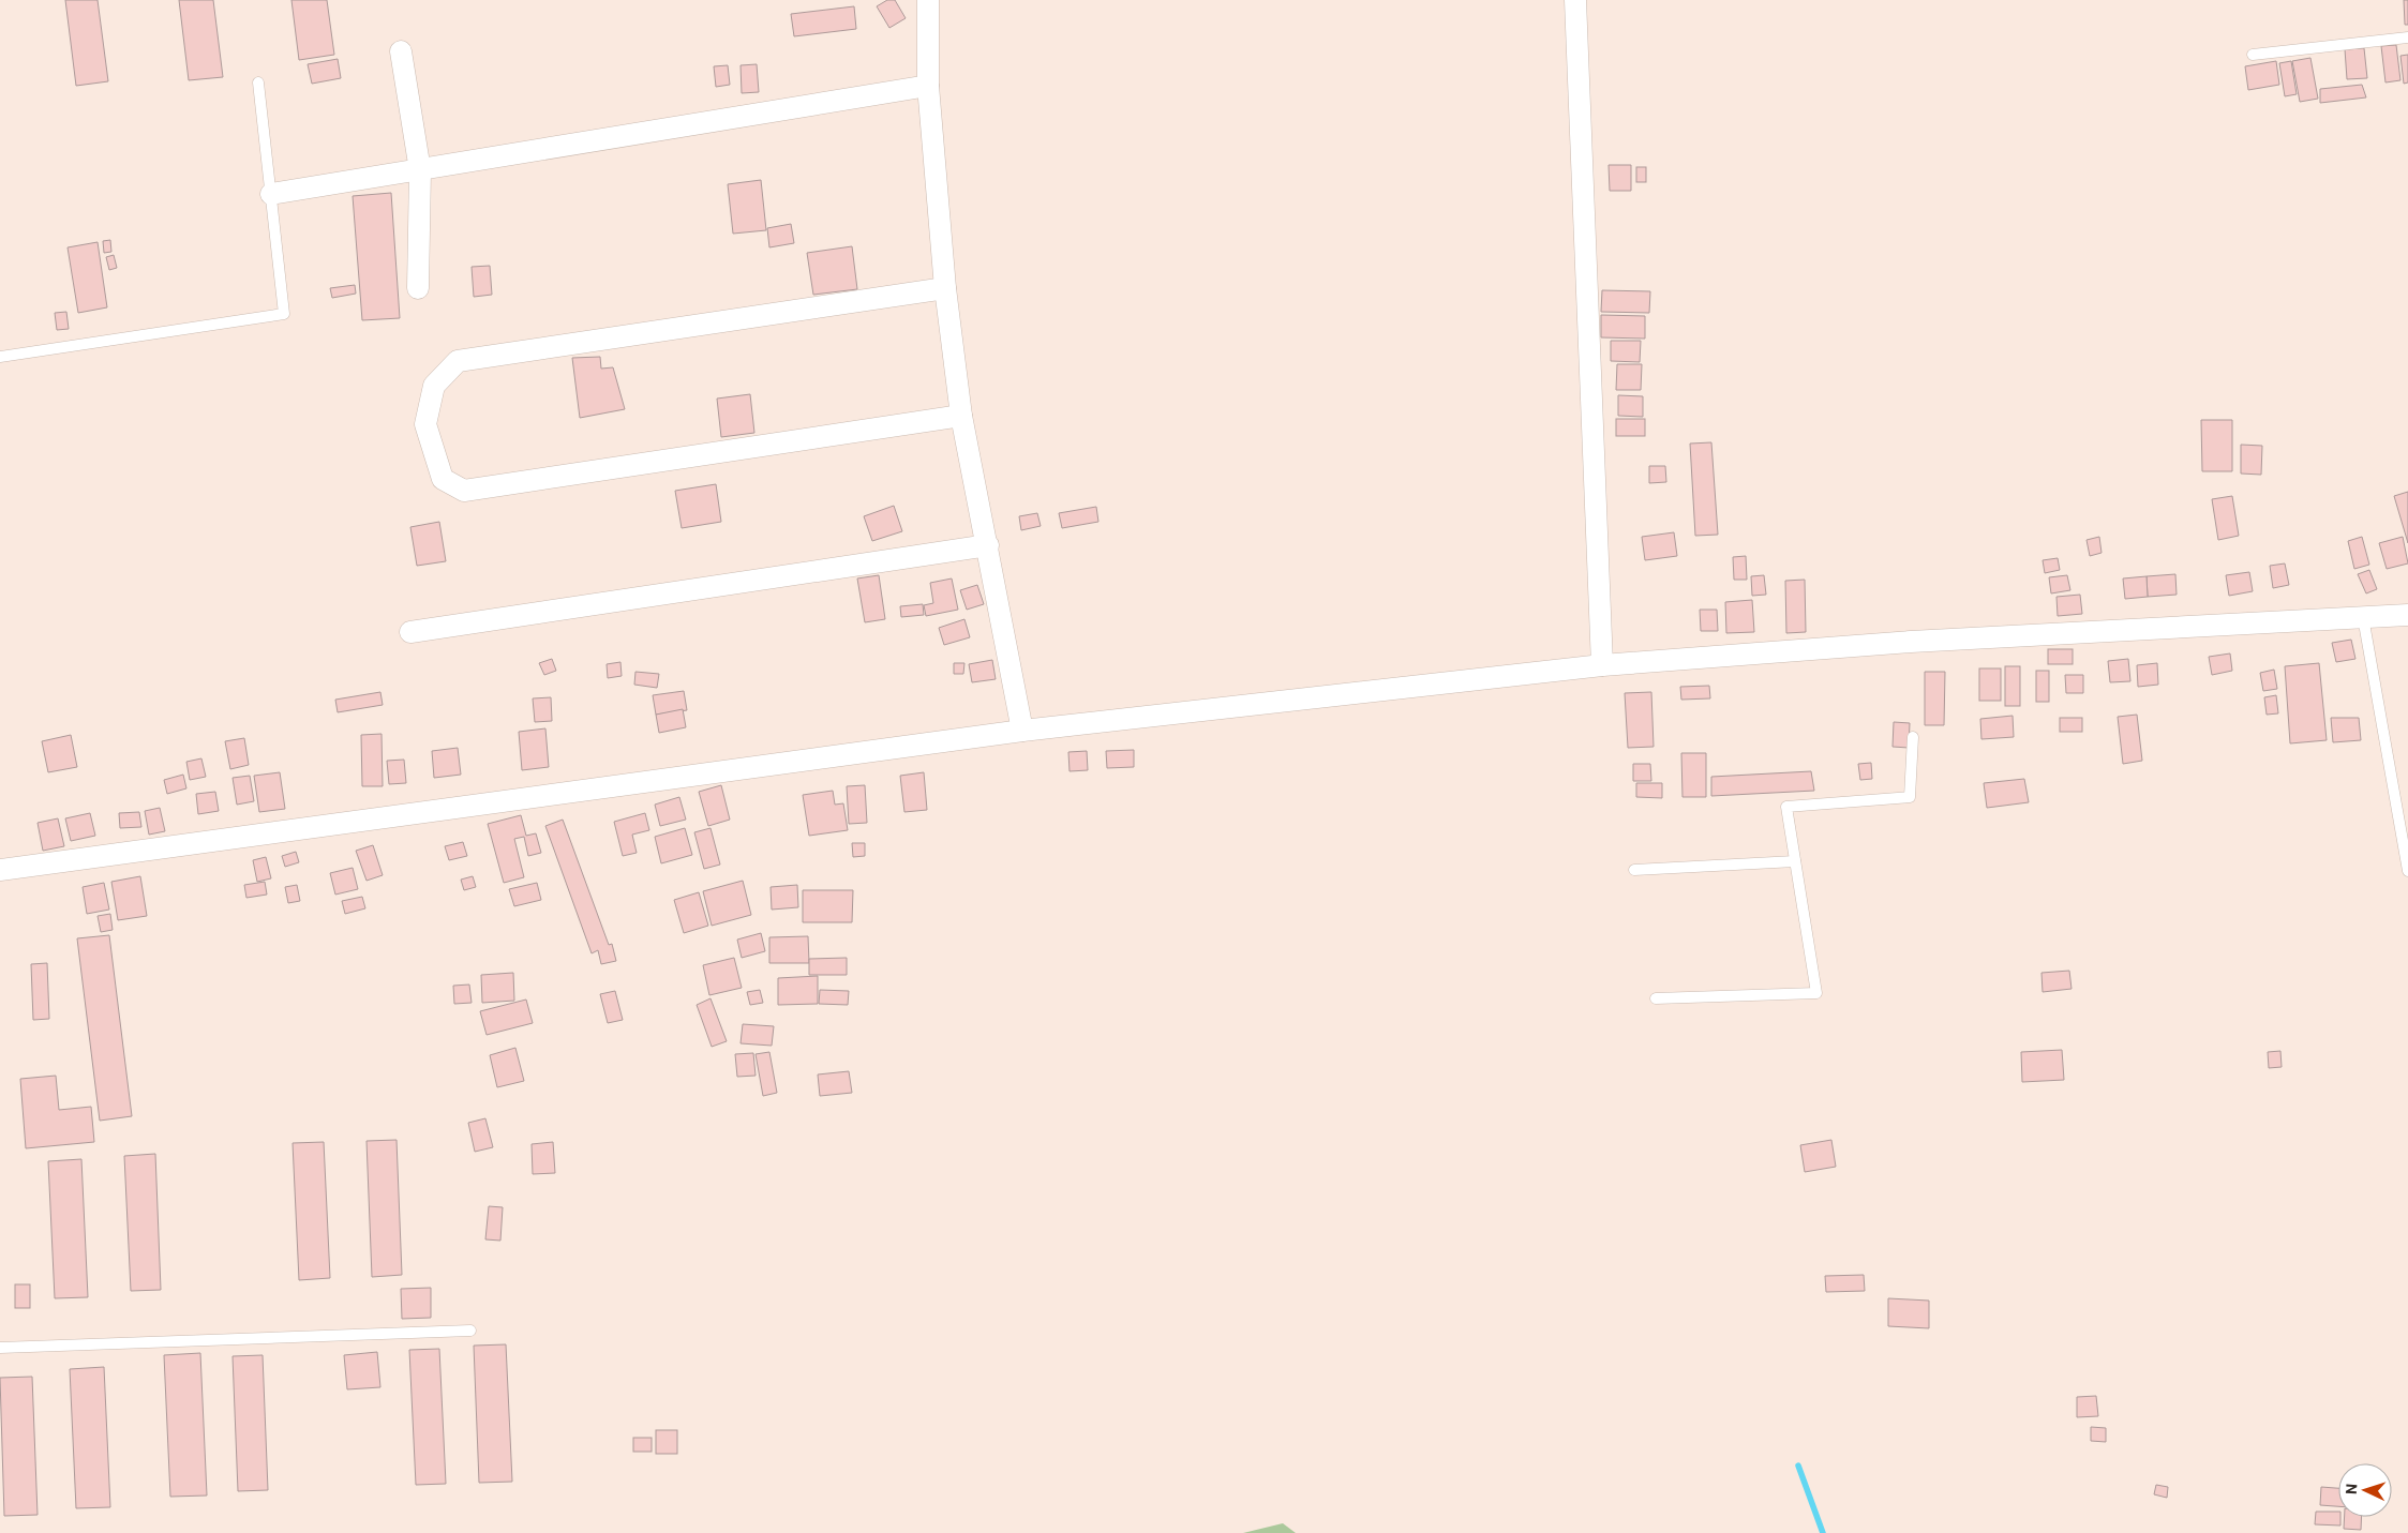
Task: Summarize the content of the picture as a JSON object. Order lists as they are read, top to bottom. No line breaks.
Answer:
{"north":"left"}
